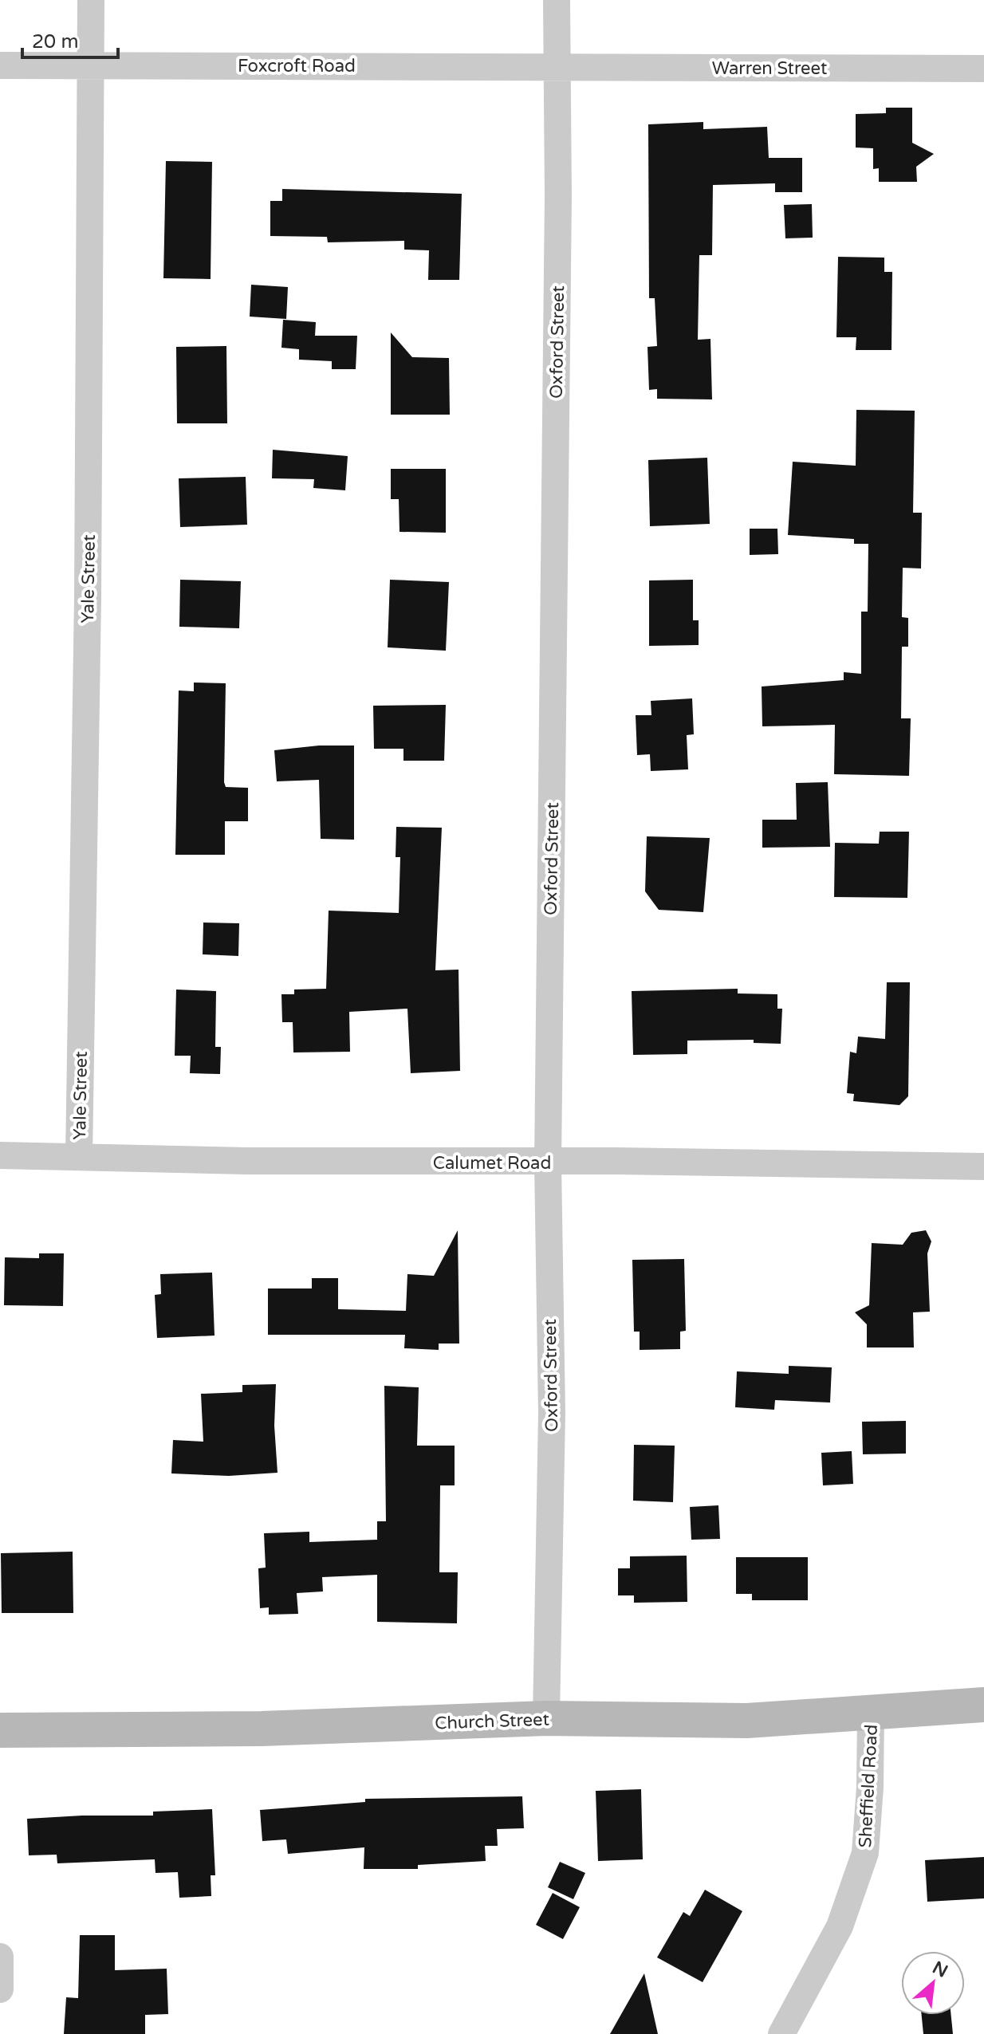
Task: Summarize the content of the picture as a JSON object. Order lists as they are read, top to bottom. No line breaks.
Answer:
{"streets":{"main road":["Church Street"],"street":["Foxcroft Road","Warren Street","Oxford Street","Yale Street","Calumet Road","Sheffield Road"]},"crossings":[["Foxcroft Road","Warren Street"],["Foxcroft Road","Oxford Street"],["Foxcroft Road","Yale Street"],["Warren Street","Oxford Street"],["Oxford Street","Calumet Road"],["Oxford Street","Church Street"],["Yale Street","Calumet Road"],["Church Street","Sheffield Road"]],"scale_bar":"20 m","north":"top right"}
